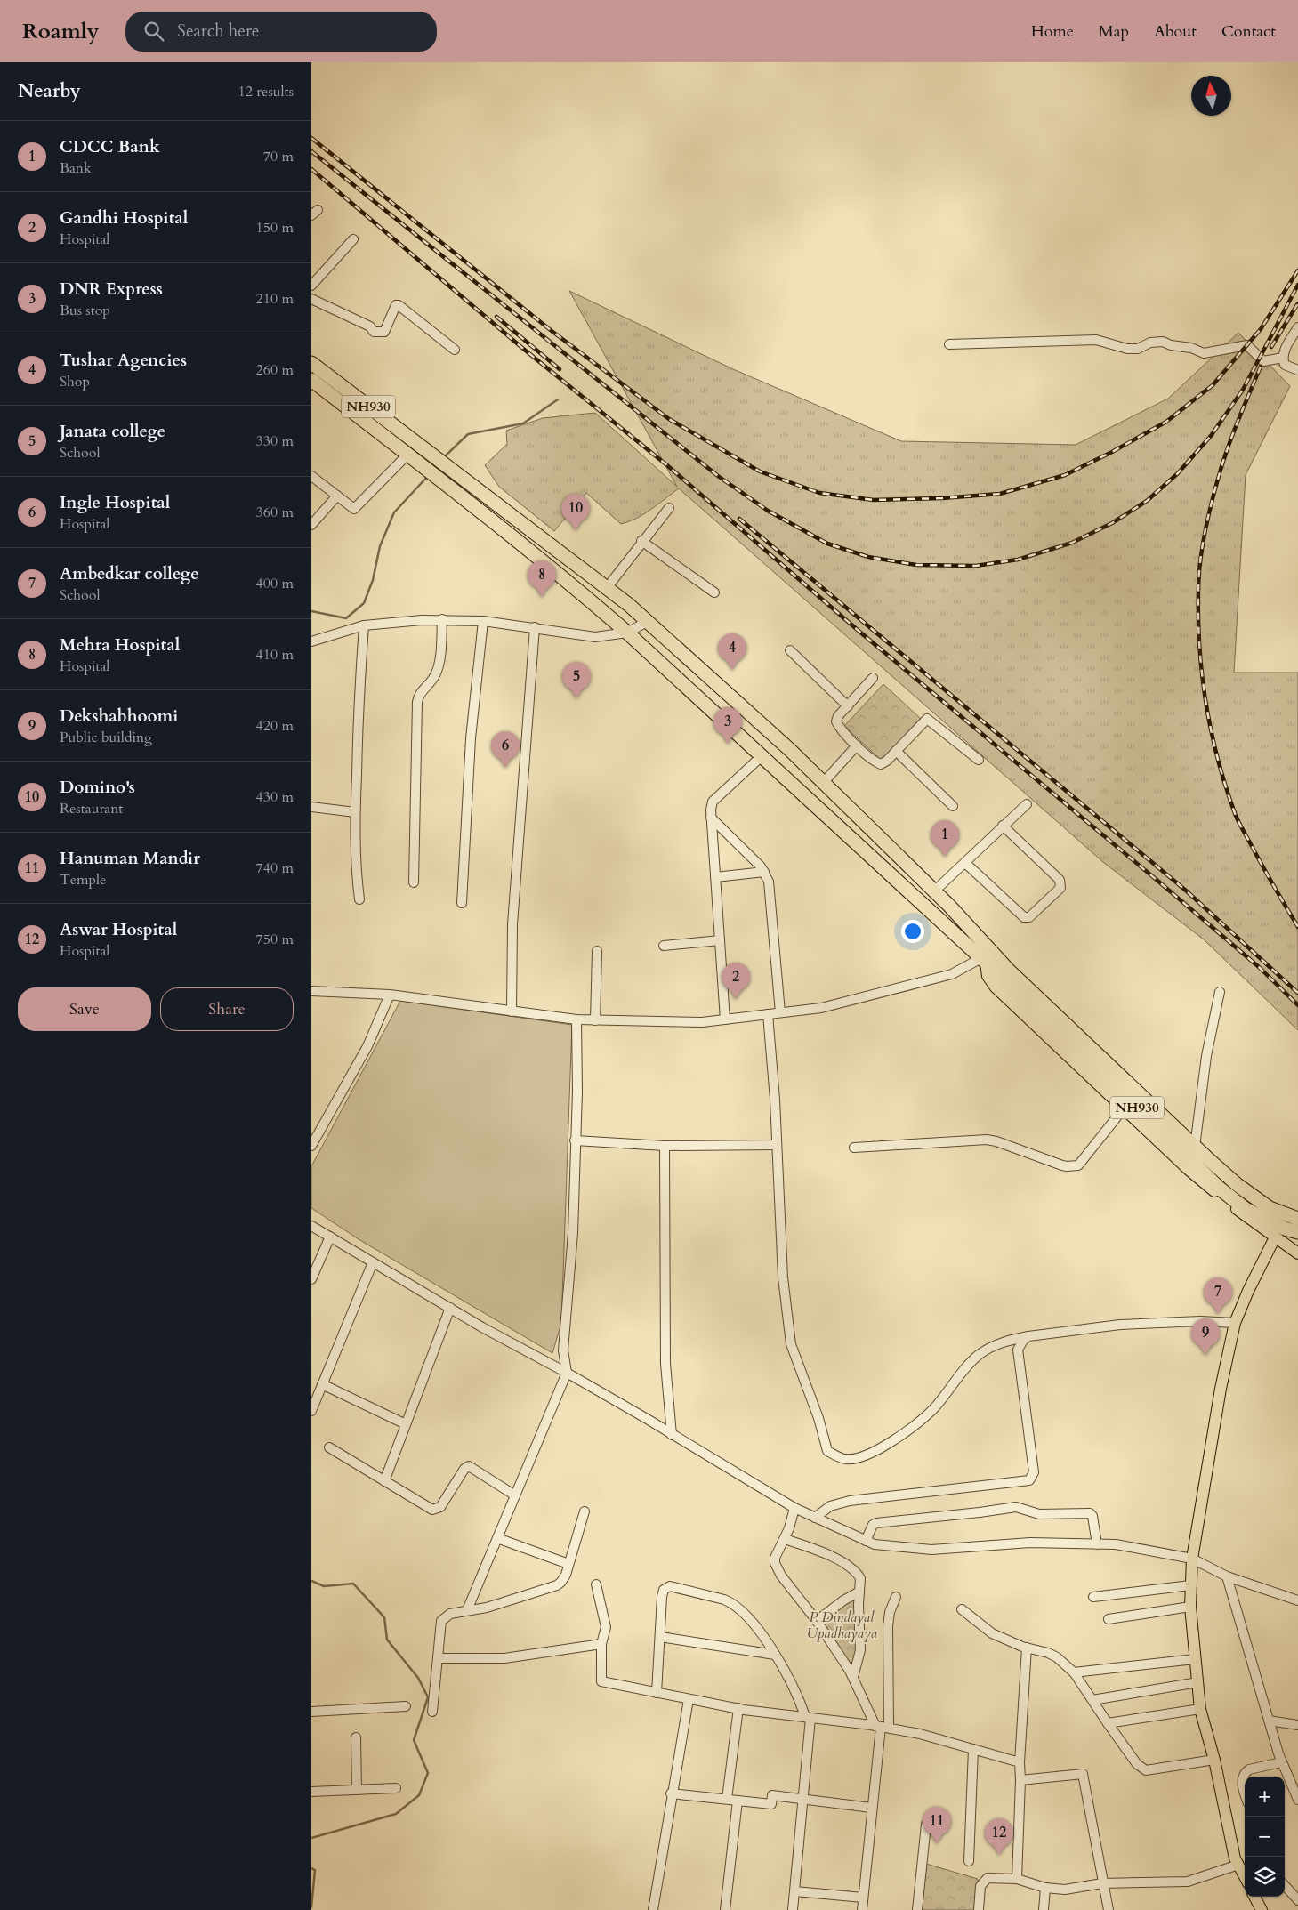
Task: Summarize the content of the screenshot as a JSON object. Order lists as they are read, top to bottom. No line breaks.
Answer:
{"streets":{"highway":["NH930"]},"parks":["P. Dindayal Upadhayaya"],"north":"top","page":{"header":"Roamly","search":"Search here","nav":["Home","Map","About","Contact"],"heading":["Nearby","12 results"],"list":[{"mark":"1","name":"CDCC Bank","note":"Bank","value":"70 m"},{"mark":"2","name":"Gandhi Hospital","note":"Hospital","value":"150 m"},{"mark":"3","name":"DNR Express","note":"Bus stop","value":"210 m"},{"mark":"4","name":"Tushar Agencies","note":"Shop","value":"260 m"},{"mark":"5","name":"Janata college","note":"School","value":"330 m"},{"mark":"6","name":"Ingle Hospital","note":"Hospital","value":"360 m"},{"mark":"7","name":"Ambedkar college","note":"School","value":"400 m"},{"mark":"8","name":"Mehra Hospital","note":"Hospital","value":"410 m"},{"mark":"9","name":"Dekshabhoomi","note":"Public building","value":"420 m"},{"mark":"10","name":"Domino's","note":"Restaurant","value":"430 m"},{"mark":"11","name":"Hanuman Mandir","note":"Temple","value":"740 m"},{"mark":"12","name":"Aswar Hospital","note":"Hospital","value":"750 m"}],"pins":["10","8","4","5","3","6","1","2","7","9","11","12"],"buttons":["Save","Share"],"map_buttons":["+","−"]}}
